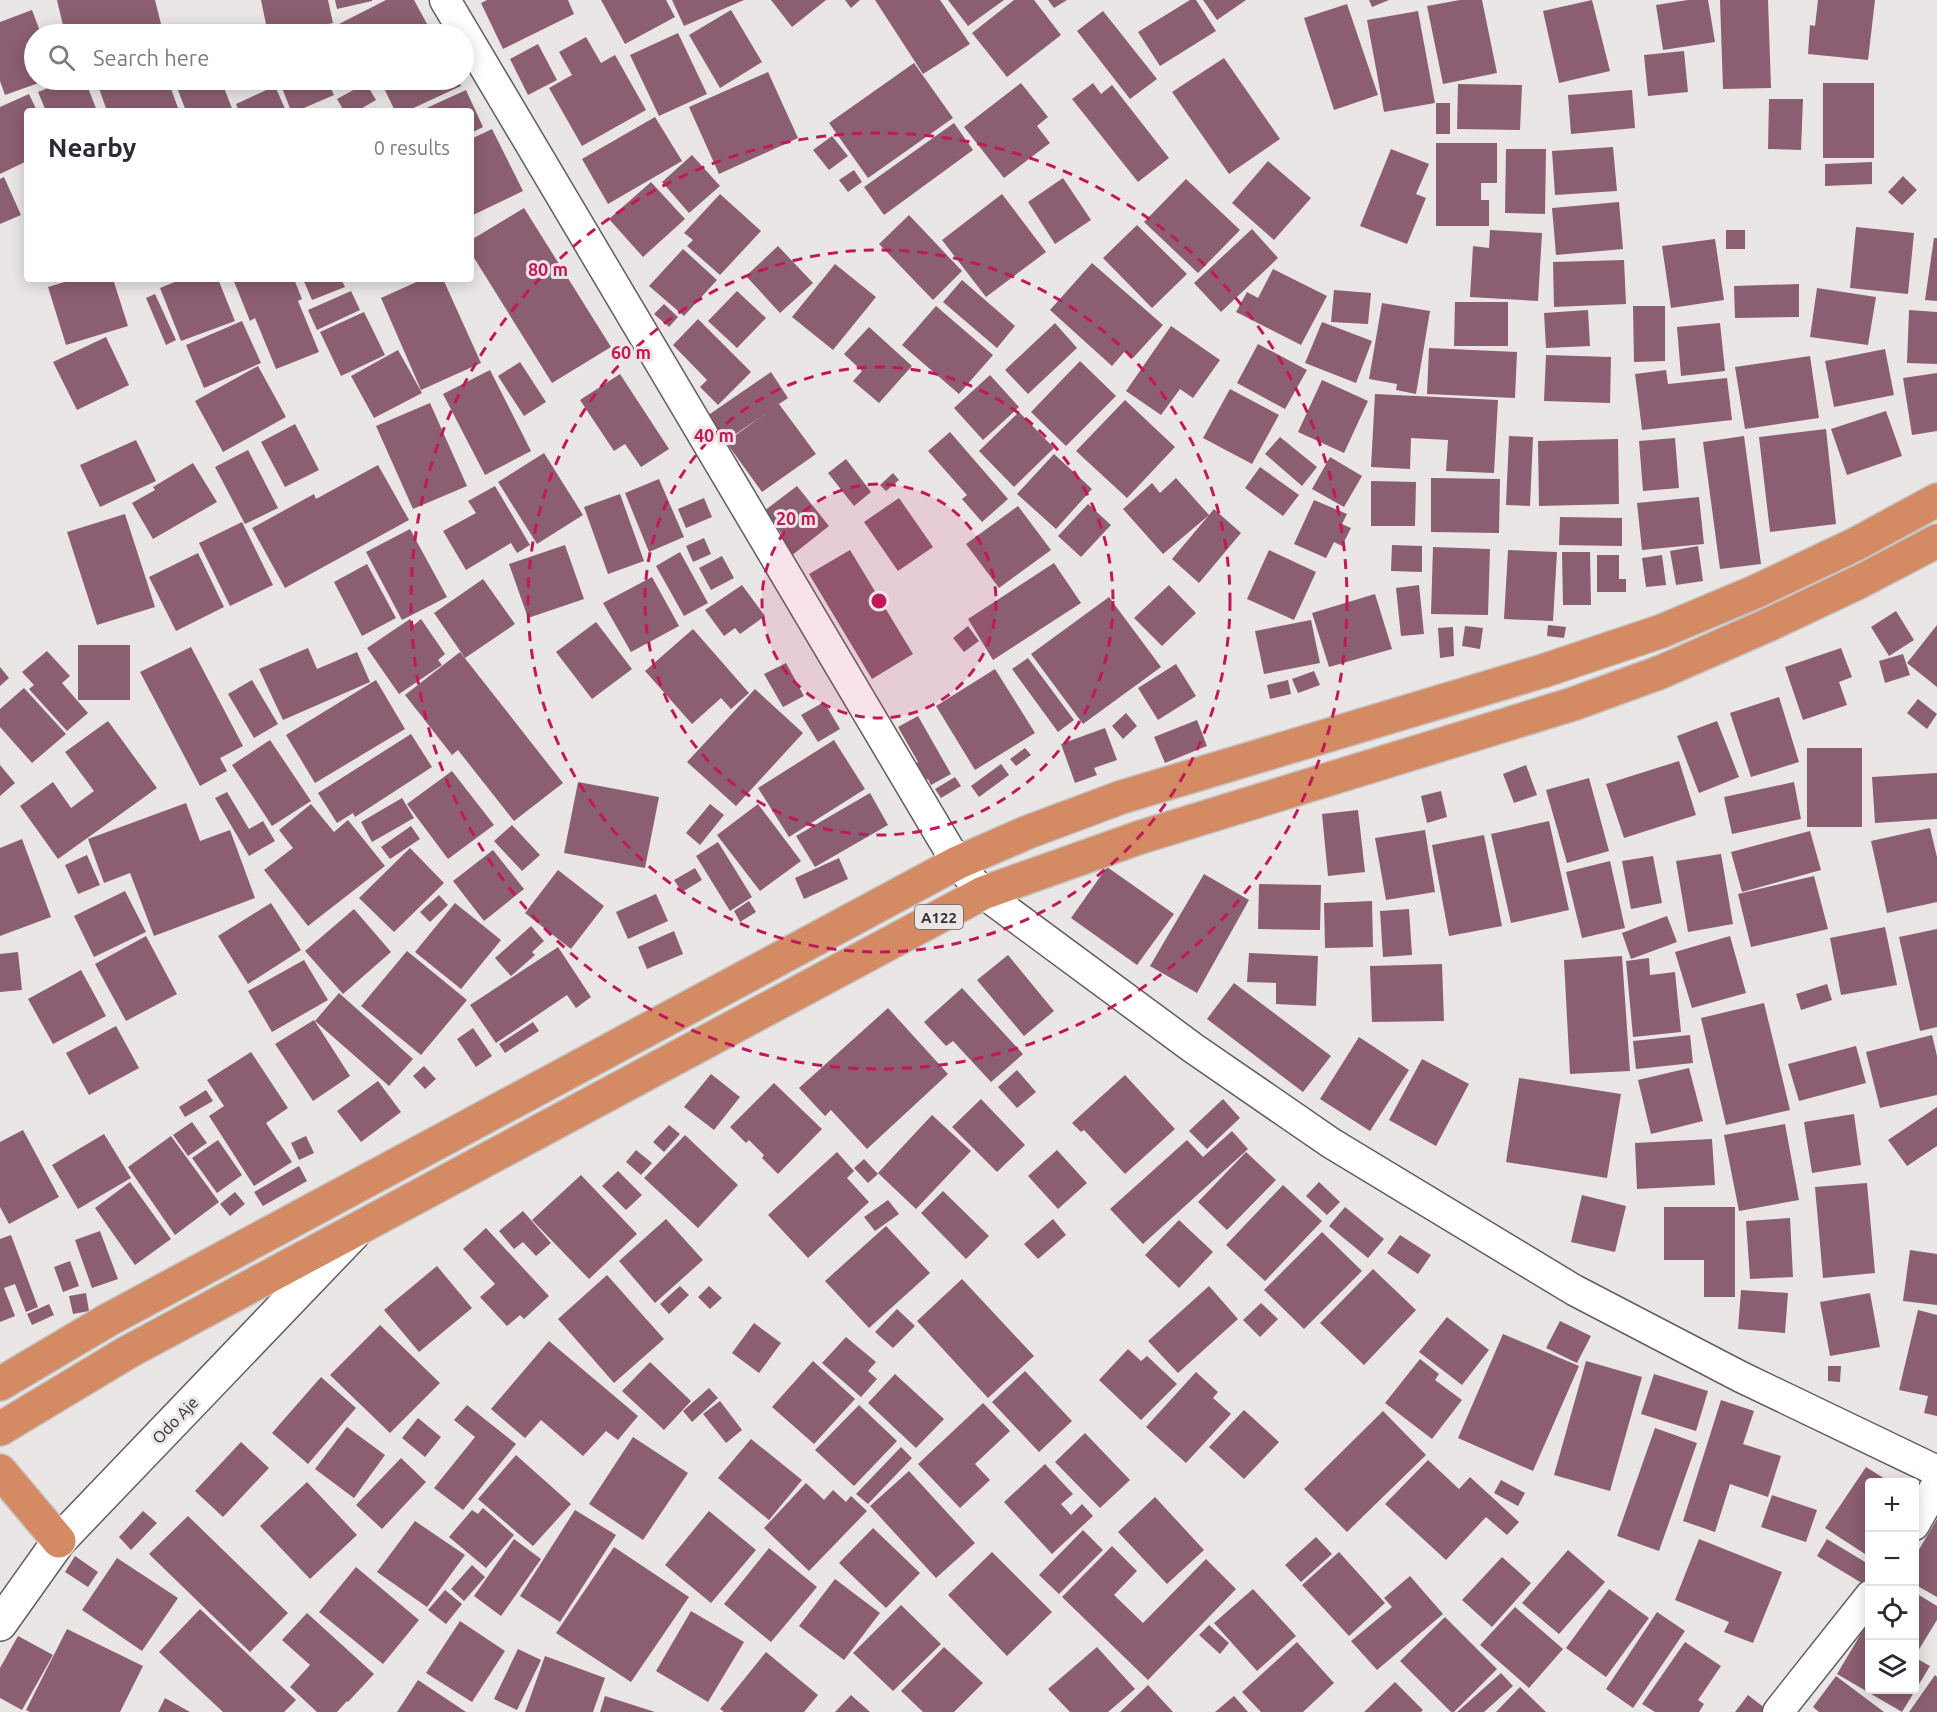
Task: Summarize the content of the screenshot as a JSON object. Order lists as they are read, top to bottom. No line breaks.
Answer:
{"streets":{"highway":["A122"],"street":["Odo Aje"]},"crossings":[["A122","Odo Aje"]],"page":{"search":"Search here","heading":["Nearby","0 results"],"map_buttons":["+","−"]},"rings":["80 m","60 m","40 m","20 m"]}
